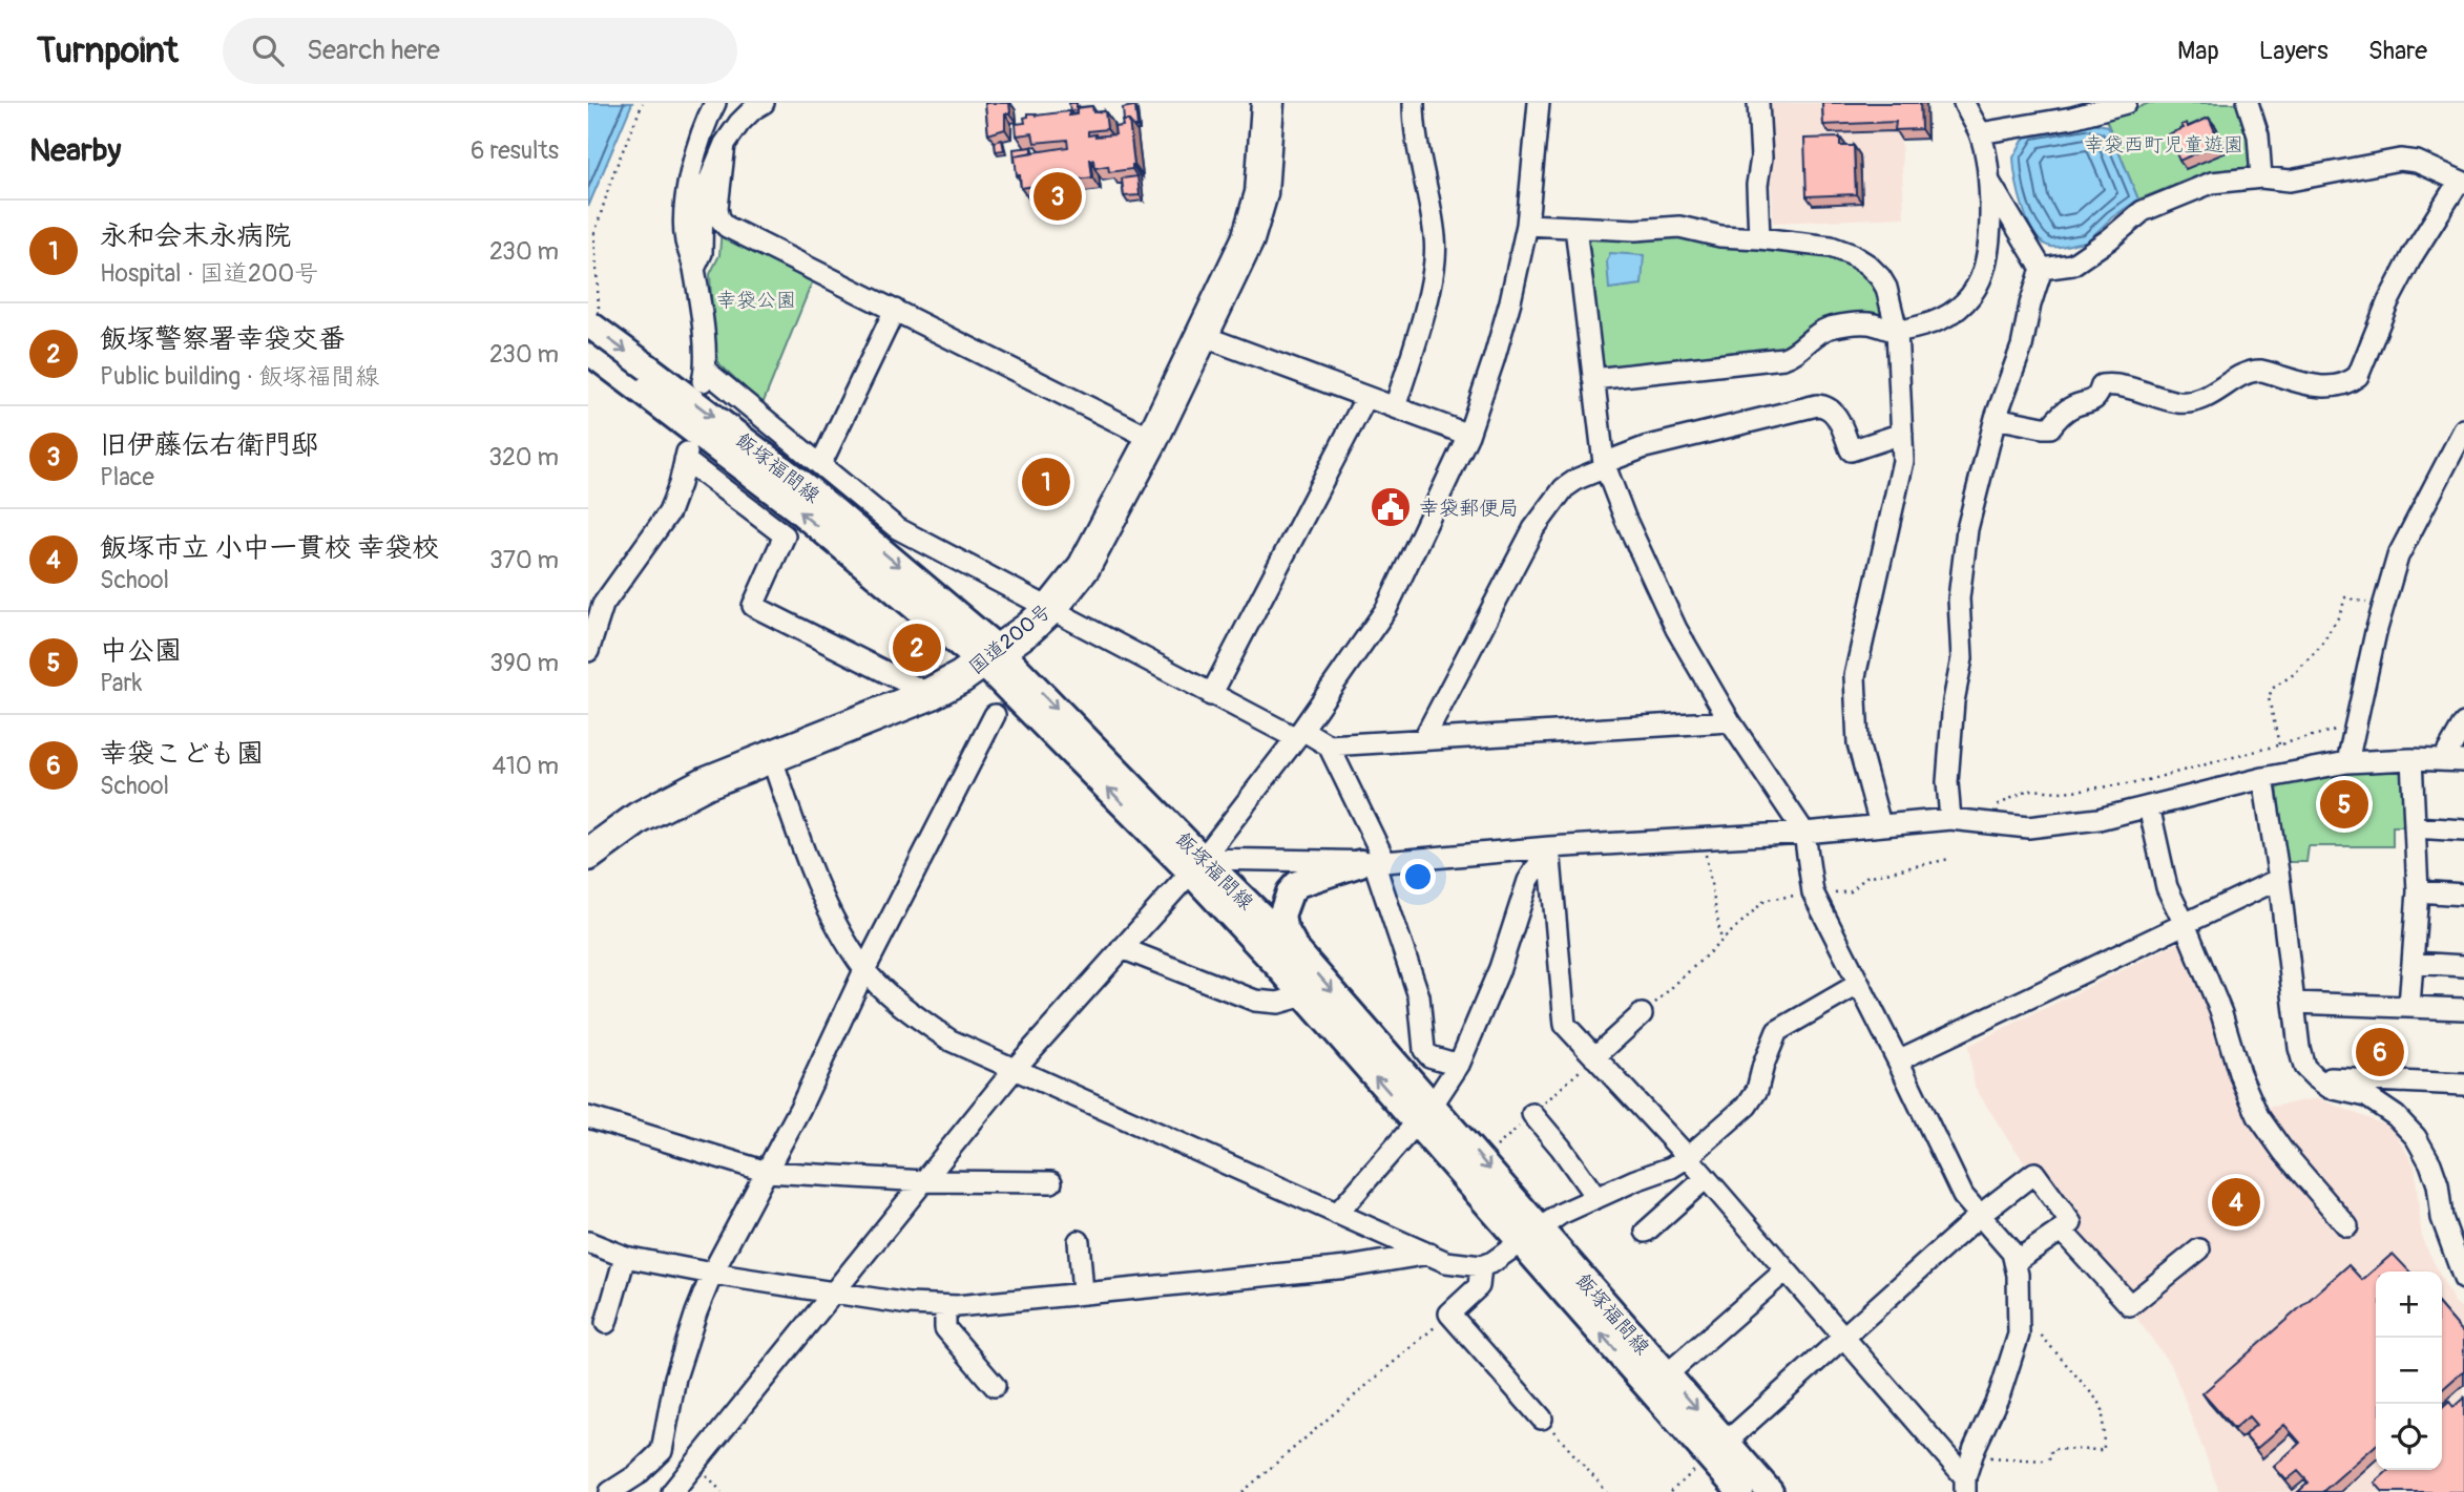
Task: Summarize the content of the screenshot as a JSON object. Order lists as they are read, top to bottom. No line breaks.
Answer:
{"streets":{"highway":["国道200号"],"main road":["飯塚福間線"]},"crossings":[["飯塚福間線","国道200号"]],"parks":["幸袋西町児童遊園","幸袋公園"],"places":{"public building":["幸袋郵便局"]},"page":{"header":"Turnpoint","search":"Search here","nav":["Map","Layers","Share"],"heading":["Nearby","6 results"],"pins":["3","1","2","5","6","4"],"list":[{"mark":"1","name":"永和会末永病院","note":"Hospital · 国道200号","value":"230 m"},{"mark":"2","name":"飯塚警察署幸袋交番","note":"Public building · 飯塚福間線","value":"230 m"},{"mark":"3","name":"旧伊藤伝右衛門邸","note":"Place","value":"320 m"},{"mark":"4","name":"飯塚市立 小中一貫校 幸袋校","note":"School","value":"370 m"},{"mark":"5","name":"中公園","note":"Park","value":"390 m"},{"mark":"6","name":"幸袋こども園","note":"School","value":"410 m"}],"map_buttons":["+","−"]}}
